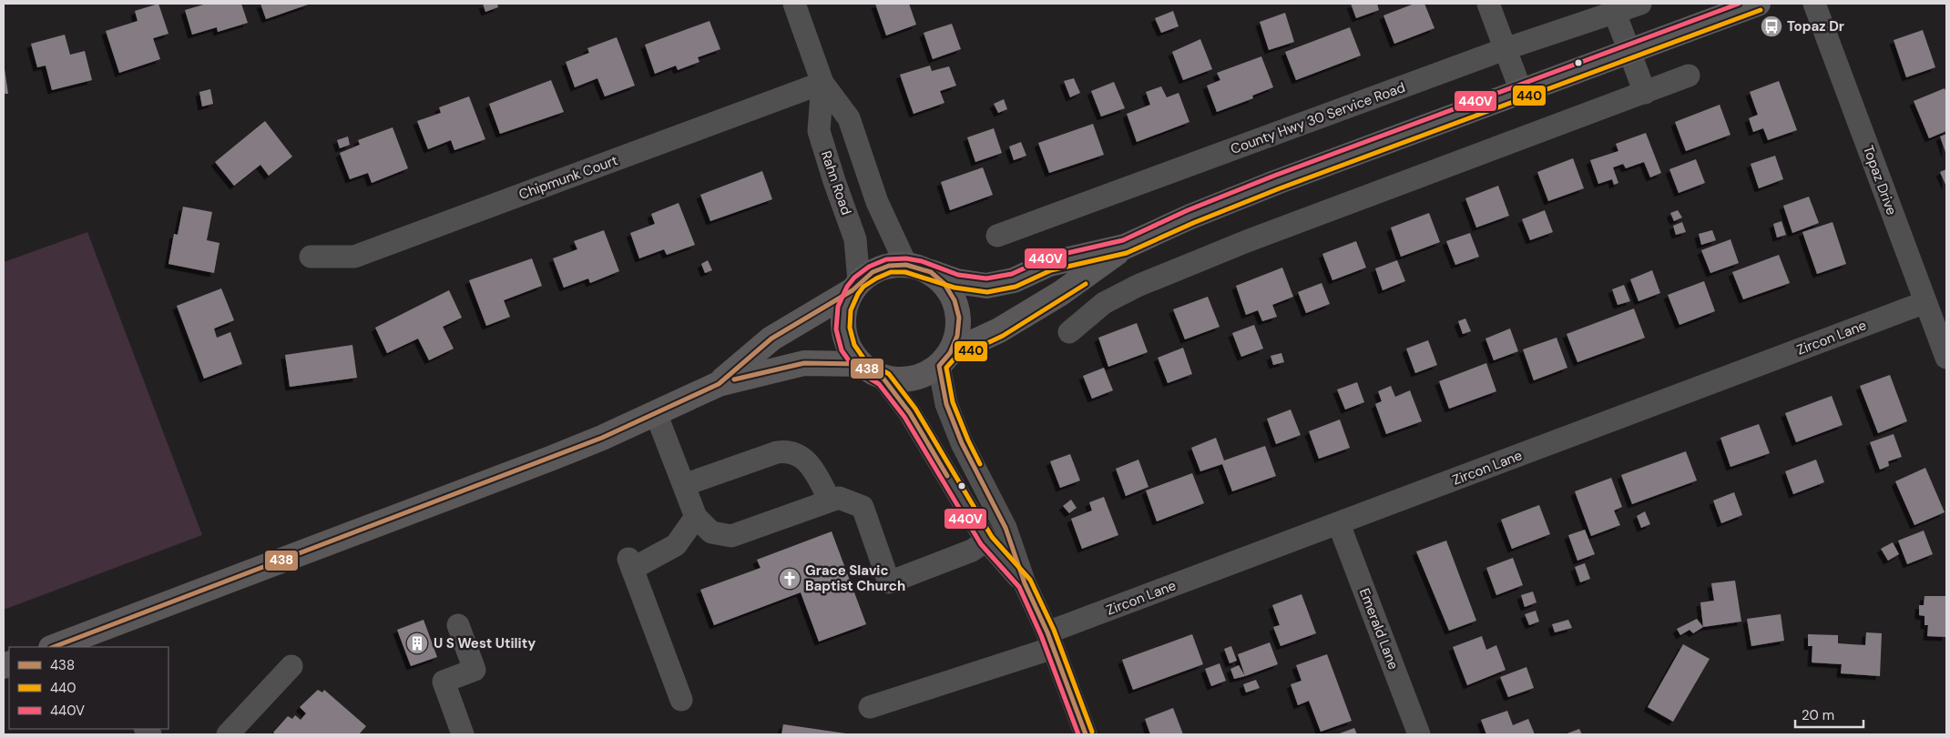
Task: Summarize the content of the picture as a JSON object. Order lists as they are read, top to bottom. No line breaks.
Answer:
{"streets":{"street":["County Hwy 30 Service Road","Chipmunk Court","Topaz Drive","Rahn Road","Zircon Lane","Emerald Lane"]},"crossings":[["Chipmunk Court","Rahn Road"],["Topaz Drive","Zircon Lane"],["Zircon Lane","Emerald Lane"]],"places":{"bus stop":["Topaz Dr"],"church":["Grace Slavic Baptist Church"],"building":["U S West Utility"]},"lines":["transit line 440V","transit line 440","transit line 438"],"legend":["438","440","440V"],"scale_bar":"20 m"}
